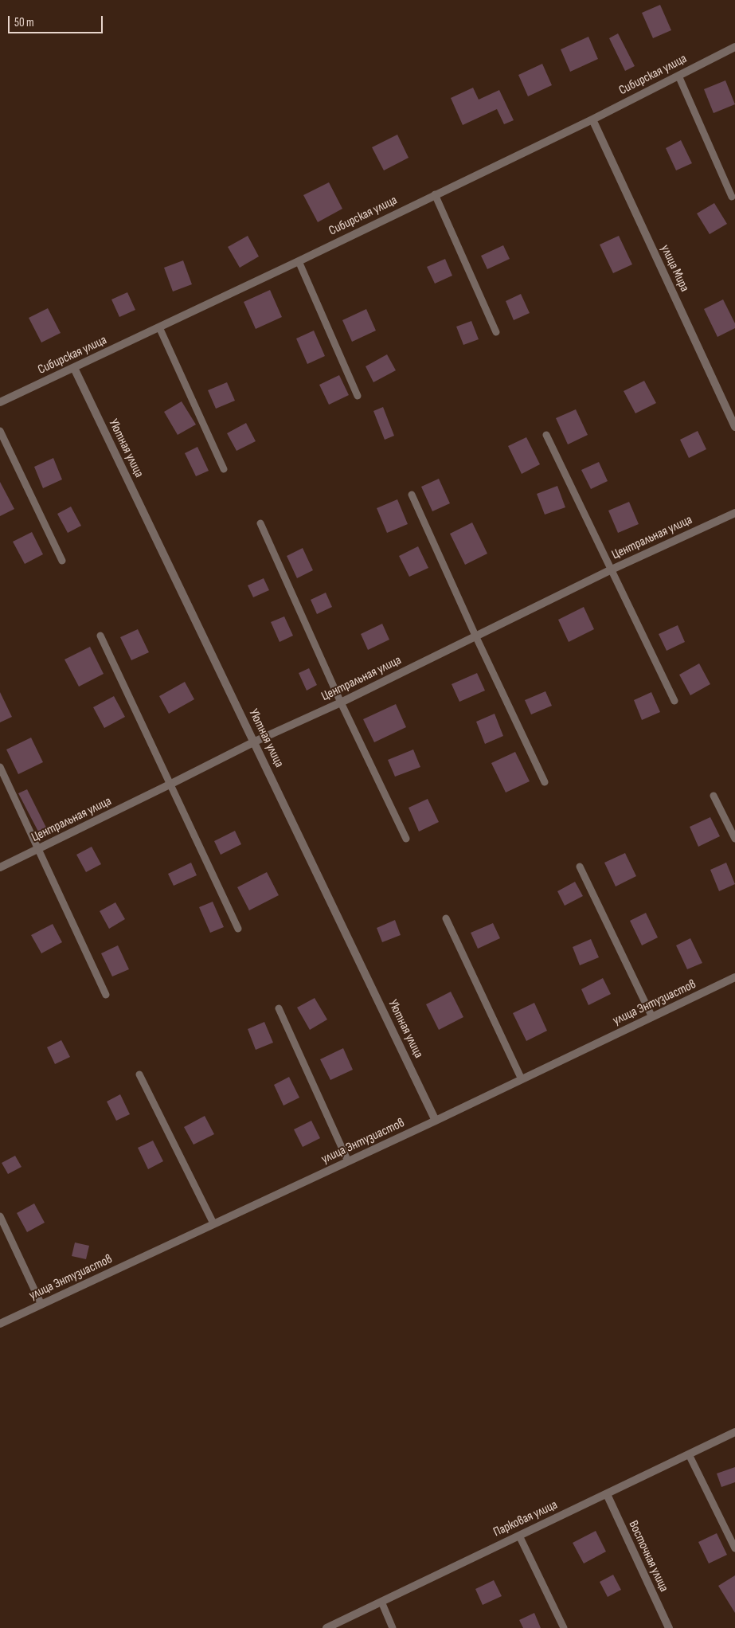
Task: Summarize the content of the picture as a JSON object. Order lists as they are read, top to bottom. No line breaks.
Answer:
{"streets":{"street":["Сибирская улица","улица Мира","Уютная улица","Центральная улица","улица Энтузиастов","Парковая улица","Восточная улица"]},"crossings":[["Сибирская улица","улица Мира"],["Сибирская улица","Уютная улица"],["Уютная улица","Центральная улица"],["Уютная улица","улица Энтузиастов"],["Парковая улица","Восточная улица"]],"scale_bar":"50 m"}
